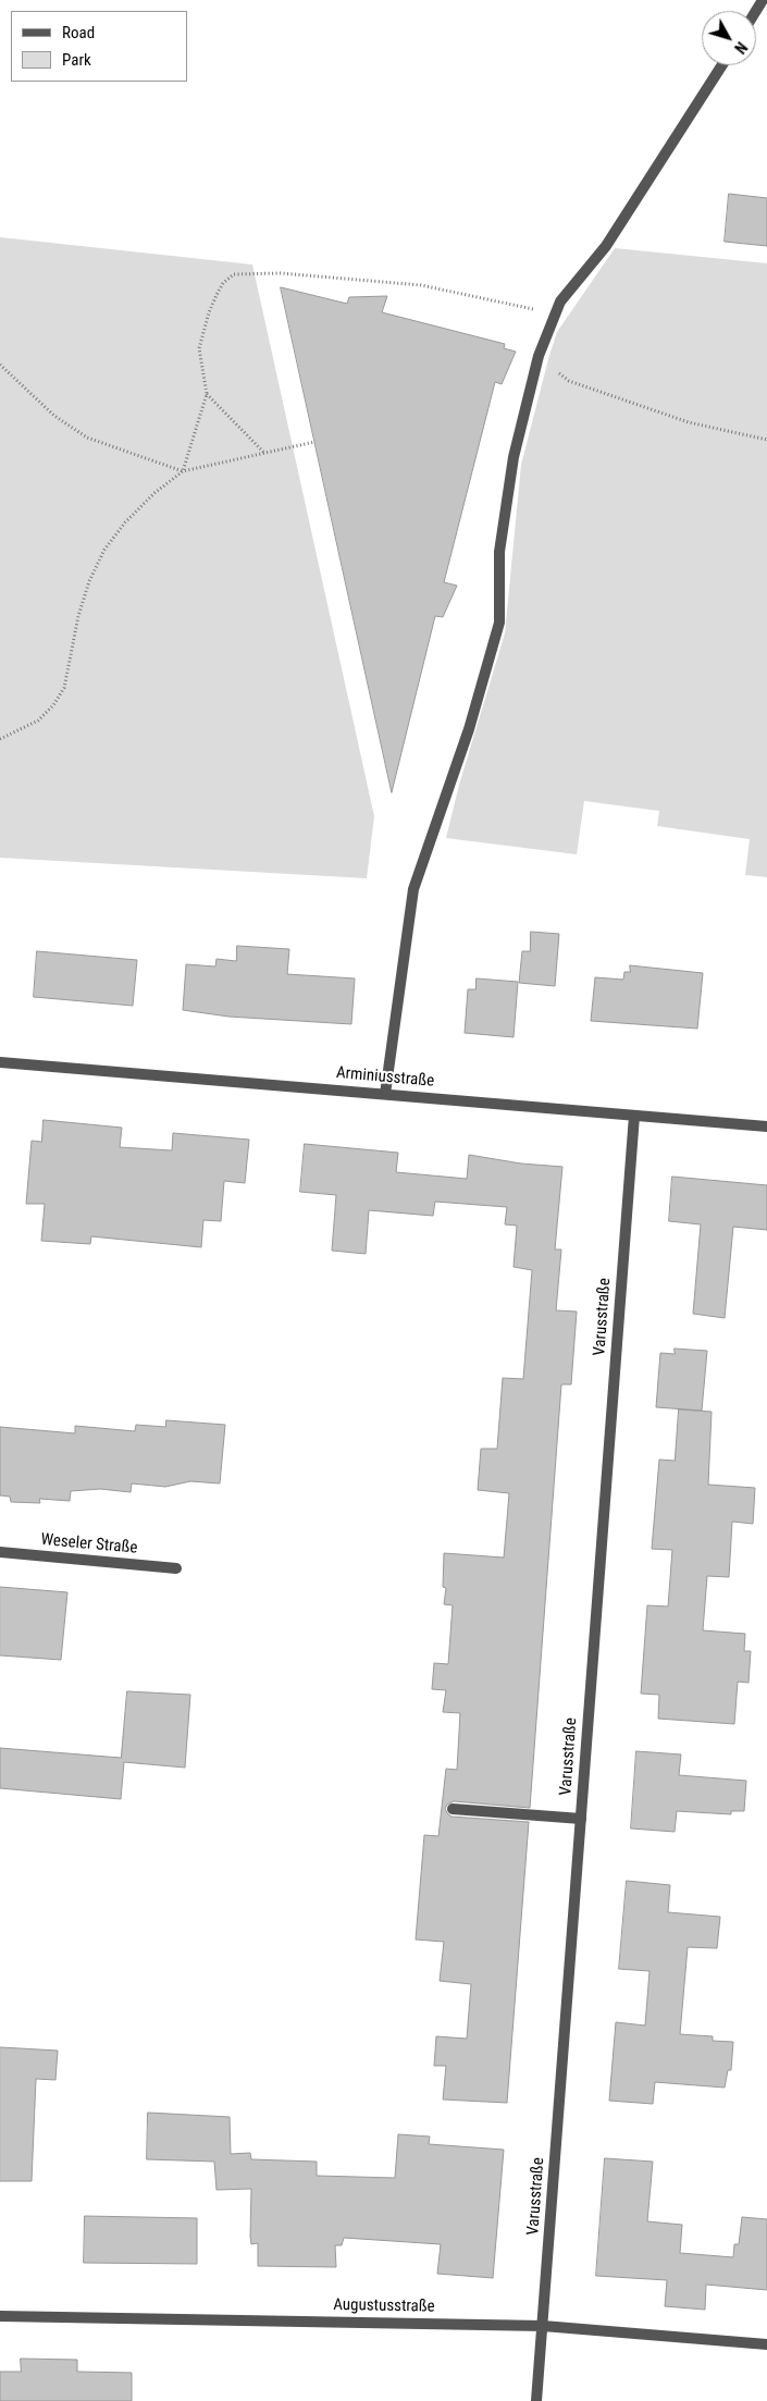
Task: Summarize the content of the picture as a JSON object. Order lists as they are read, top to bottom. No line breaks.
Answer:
{"streets":{"street":["Arminiusstraße","Varusstraße","Weseler Straße","Augustusstraße"]},"crossings":[["Arminiusstraße","Varusstraße"],["Varusstraße","Augustusstraße"]],"legend":["Road","Park"],"north":"bottom right"}
